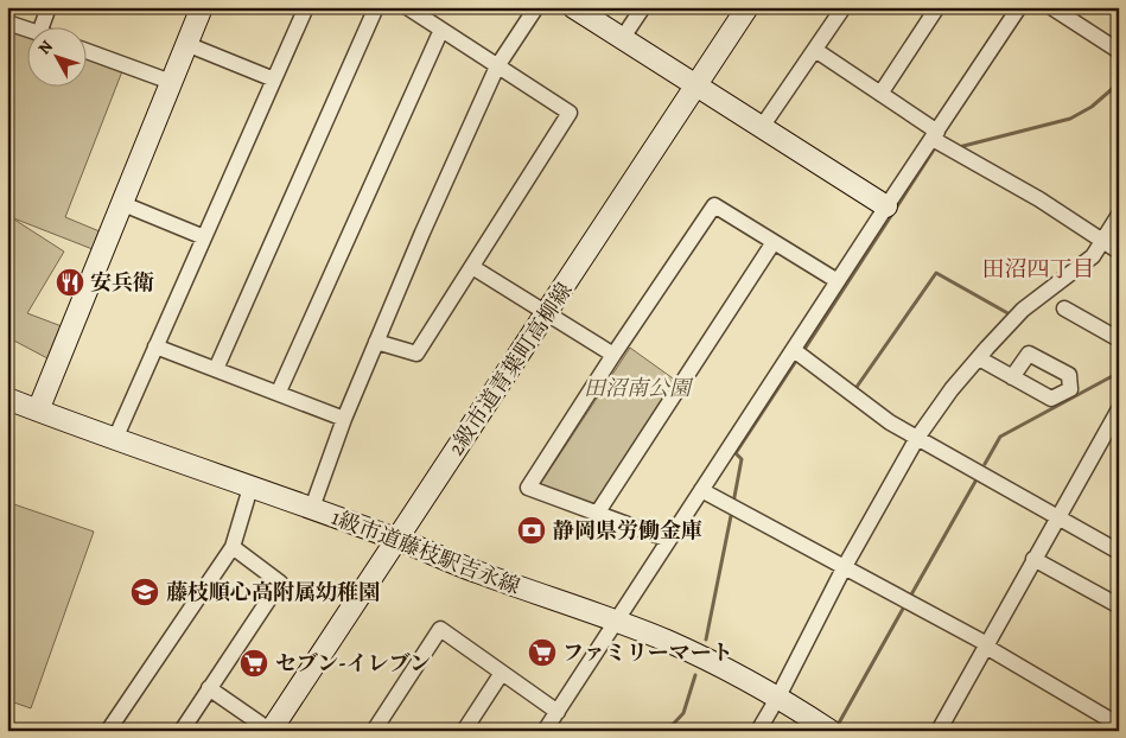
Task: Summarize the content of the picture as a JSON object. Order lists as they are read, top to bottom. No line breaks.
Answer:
{"streets":{"street":["2級市道青葉町高柳線","1級市道藤枝駅吉永線"]},"crossings":[["2級市道青葉町高柳線","1級市道藤枝駅吉永線"]],"districts":["田沼四丁目"],"parks":["田沼南公園"],"places":{"restaurant":["安兵衛"],"bank":["静岡県労働金庫"],"school or university":["藤枝順心高附属幼稚園"],"supermarket":["ファミリーマート","セブン-イレブン"]},"north":"top left"}
